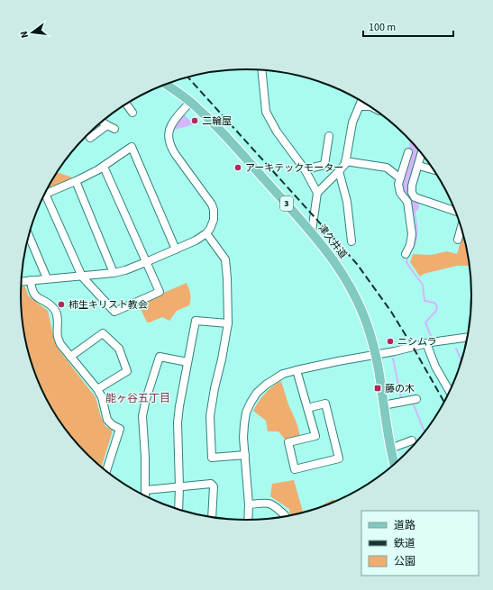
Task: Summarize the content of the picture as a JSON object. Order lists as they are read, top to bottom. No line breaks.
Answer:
{"streets":{"main road":["3","津久井道"]},"districts":["能ヶ谷五丁目"],"places":{"other":["二輪屋","アーキテックモーター","柿生キリスト教会","ニシムラ"],"transit":["藤の木"]},"legend":["道路","鉄道","公園"],"scale_bar":"100 m","north":"left"}
